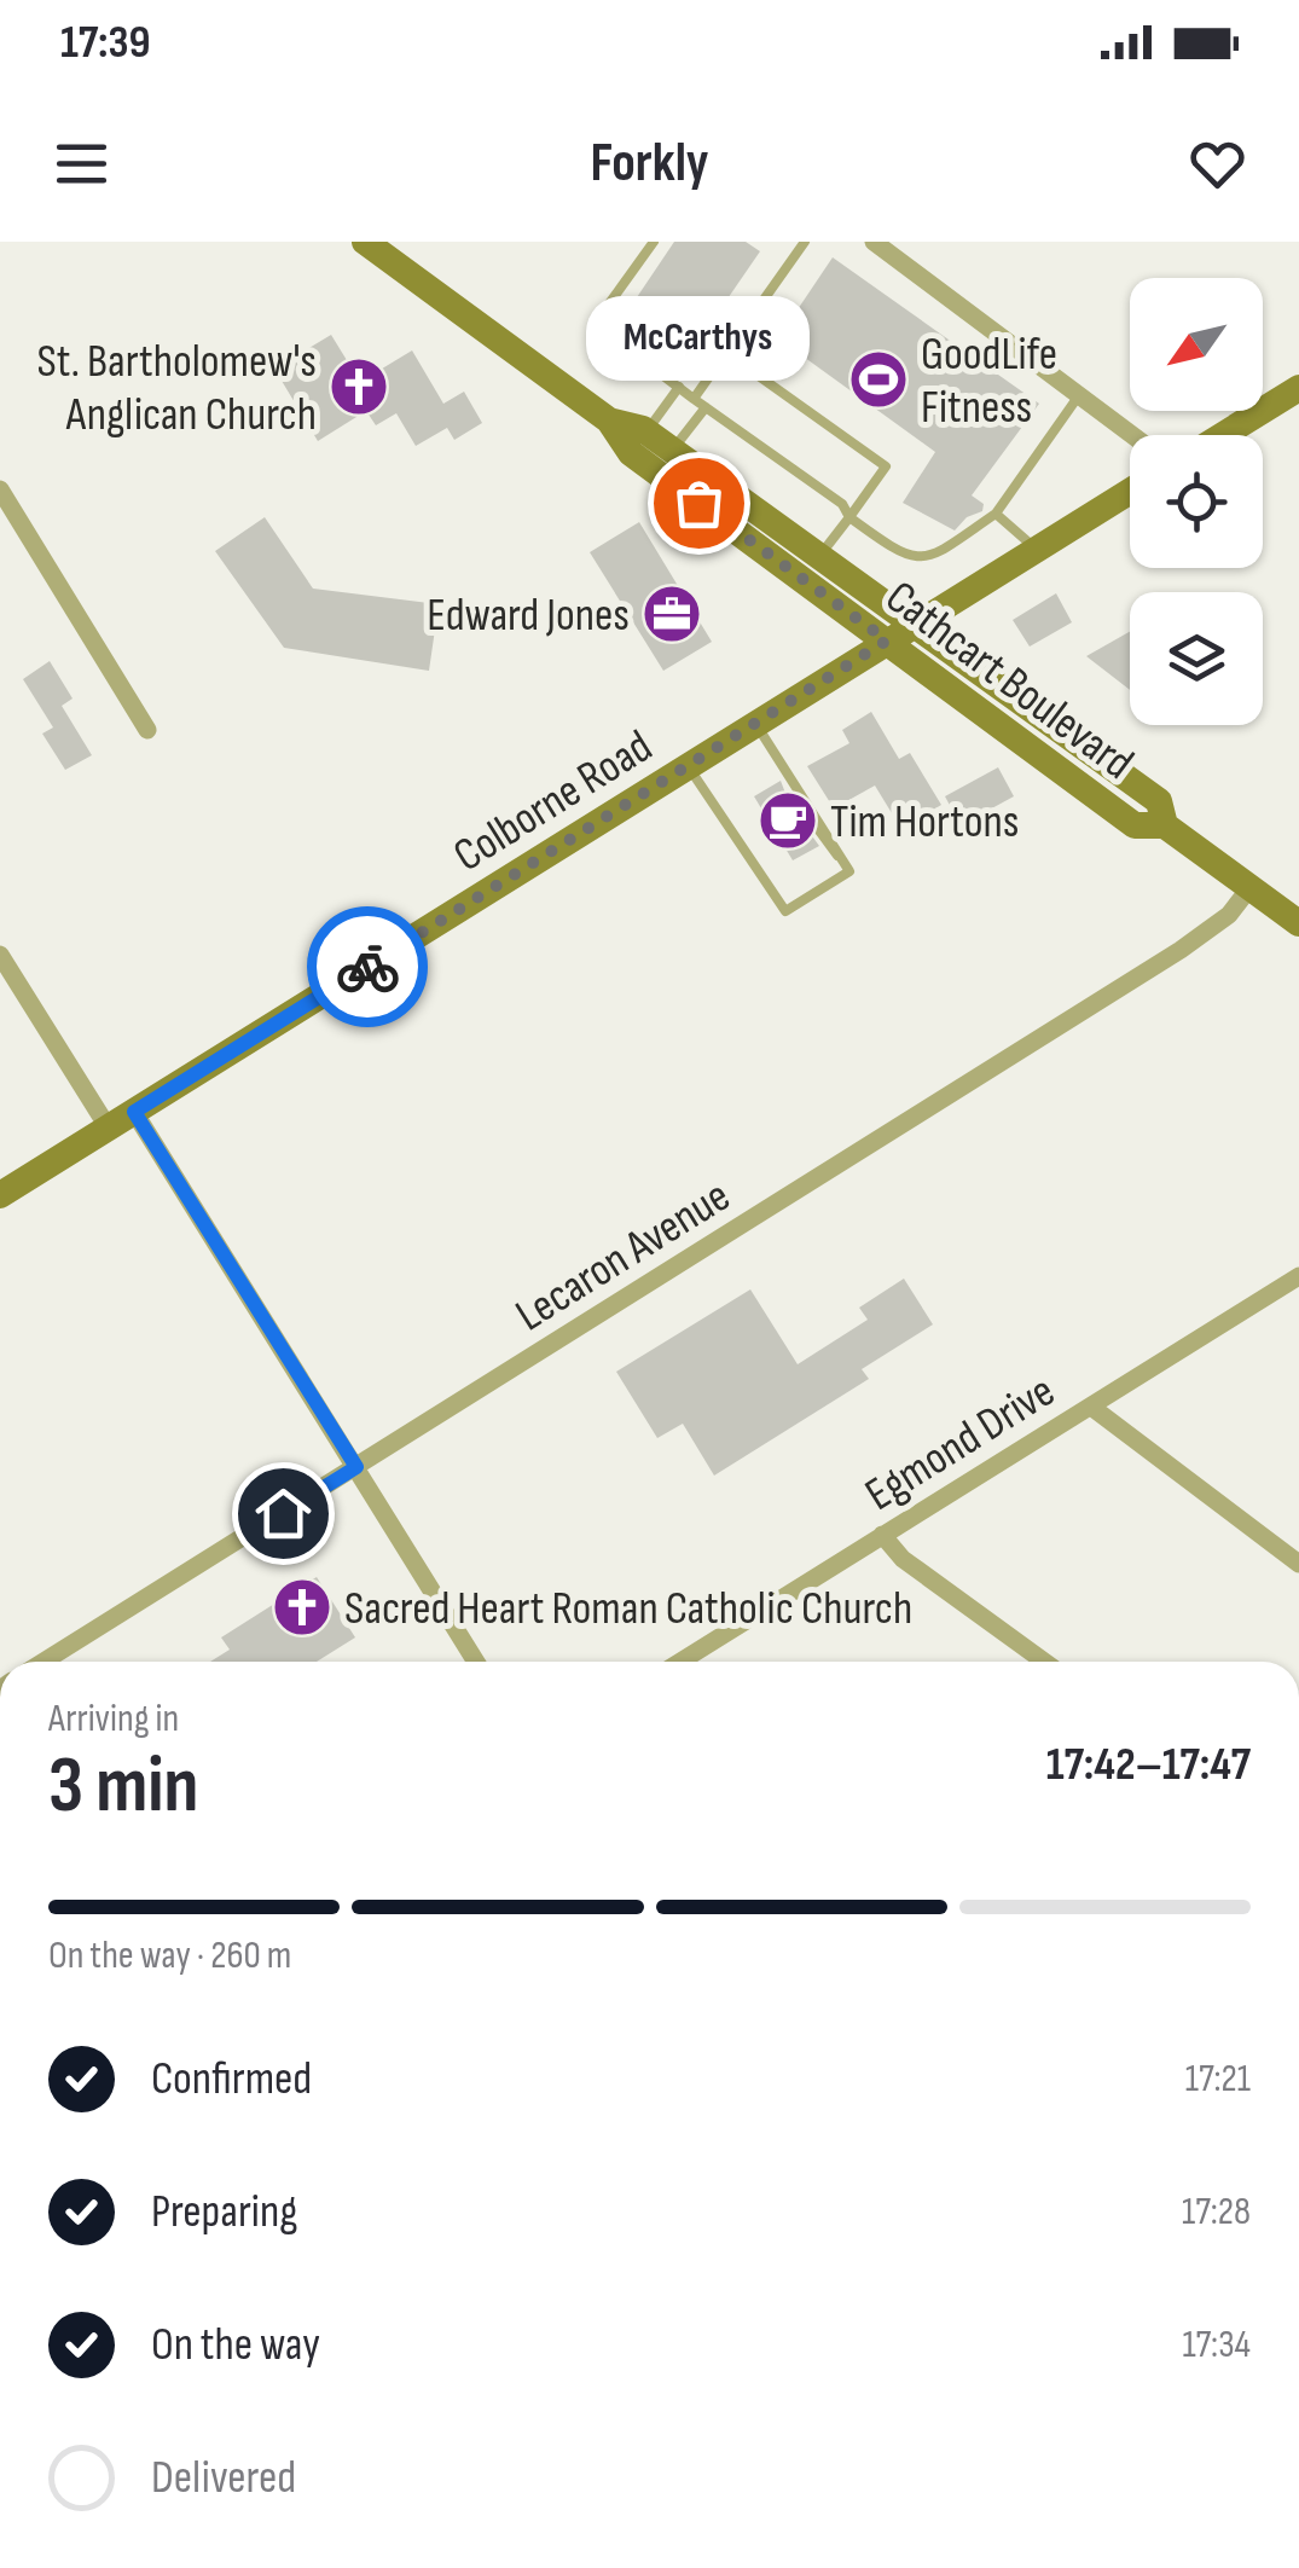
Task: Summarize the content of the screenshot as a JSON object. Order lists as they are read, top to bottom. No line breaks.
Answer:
{"streets":{"main road":["Cathcart Boulevard","Colborne Road"],"street":["Lecaron Avenue","Egmond Drive"]},"crossings":[["Cathcart Boulevard","Colborne Road"]],"places":{"sports":["GoodLife Fitness"],"church":["St. Bartholomew's Anglican Church","Sacred Heart Roman Catholic Church"],"other":["McCarthys"],"office":["Edward Jones"],"cafe":["Tim Hortons"]},"north":"bottom left","page":{"status":"17:39","header":"Forkly","bubble":"McCarthys","heading":["3 min","Arriving in","17:42–17:47"],"bar":"On the way · 260 m","list":[["Confirmed","17:21"],["Preparing","17:28"],["On the way","17:34"],"Delivered"]}}
